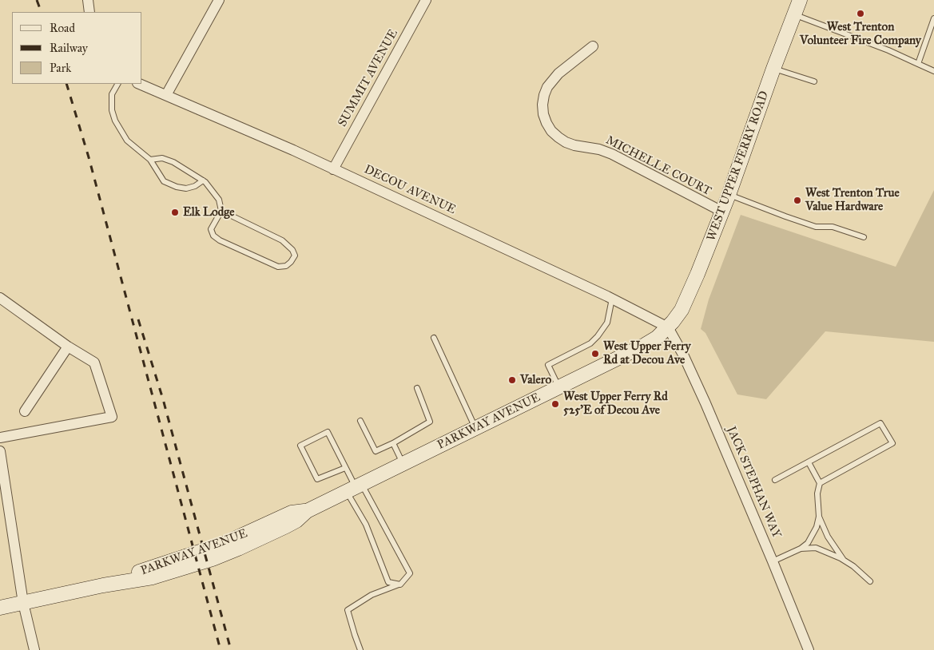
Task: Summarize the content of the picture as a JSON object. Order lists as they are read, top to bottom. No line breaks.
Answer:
{"streets":{"main road":["WEST UPPER FERRY ROAD","PARKWAY AVENUE"],"street":["SUMMIT AVENUE","MICHELLE COURT","DECOU AVENUE","JACK STEPHAN WAY"]},"crossings":[["SUMMIT AVENUE","DECOU AVENUE"],["MICHELLE COURT","WEST UPPER FERRY ROAD"],["WEST UPPER FERRY ROAD","DECOU AVENUE"],["WEST UPPER FERRY ROAD","PARKWAY AVENUE"],["WEST UPPER FERRY ROAD","JACK STEPHAN WAY"],["DECOU AVENUE","PARKWAY AVENUE"],["DECOU AVENUE","JACK STEPHAN WAY"],["PARKWAY AVENUE","JACK STEPHAN WAY"]],"places":["West Trenton Volunteer Fire Company","West Trenton True Value Hardware","Elk Lodge","West Upper Ferry Rd at Decou Ave","Valero","West Upper Ferry Rd 525'E of Decou Ave"],"legend":["Road","Railway","Park"]}
